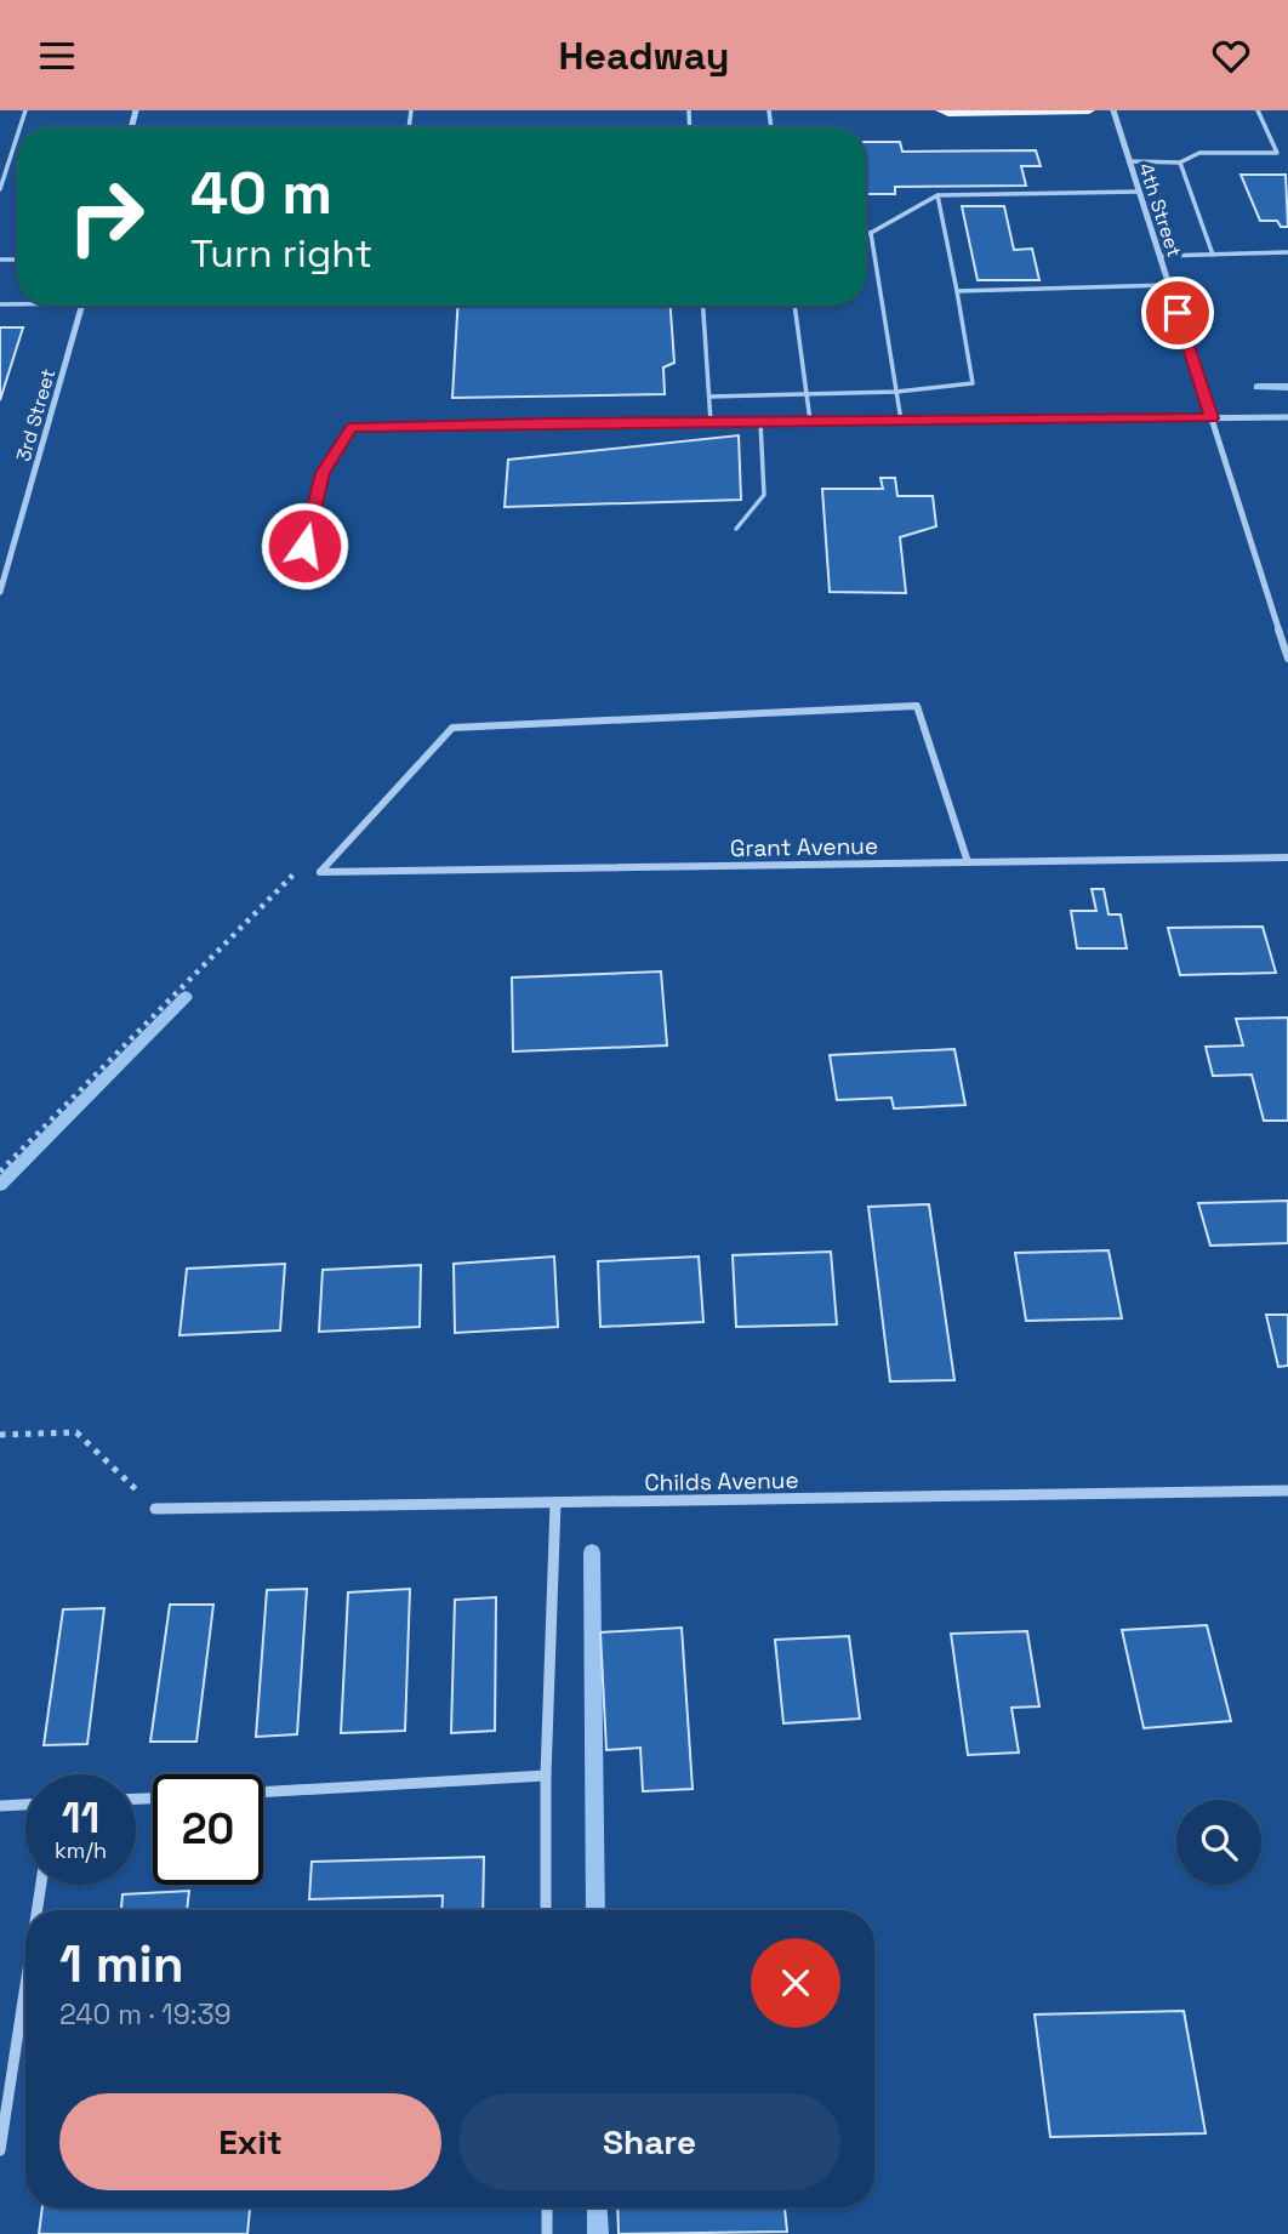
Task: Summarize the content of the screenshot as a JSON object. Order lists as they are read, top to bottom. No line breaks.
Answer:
{"streets":{"street":["4th Street","3rd Street","Grant Avenue","Childs Avenue"]},"page":{"header":"Headway","turn":["40 m","Turn right"],"speed":"11 km/h","limit":"20","heading":["1 min","240 m · 19:39"],"buttons":["Exit","Share"]}}
